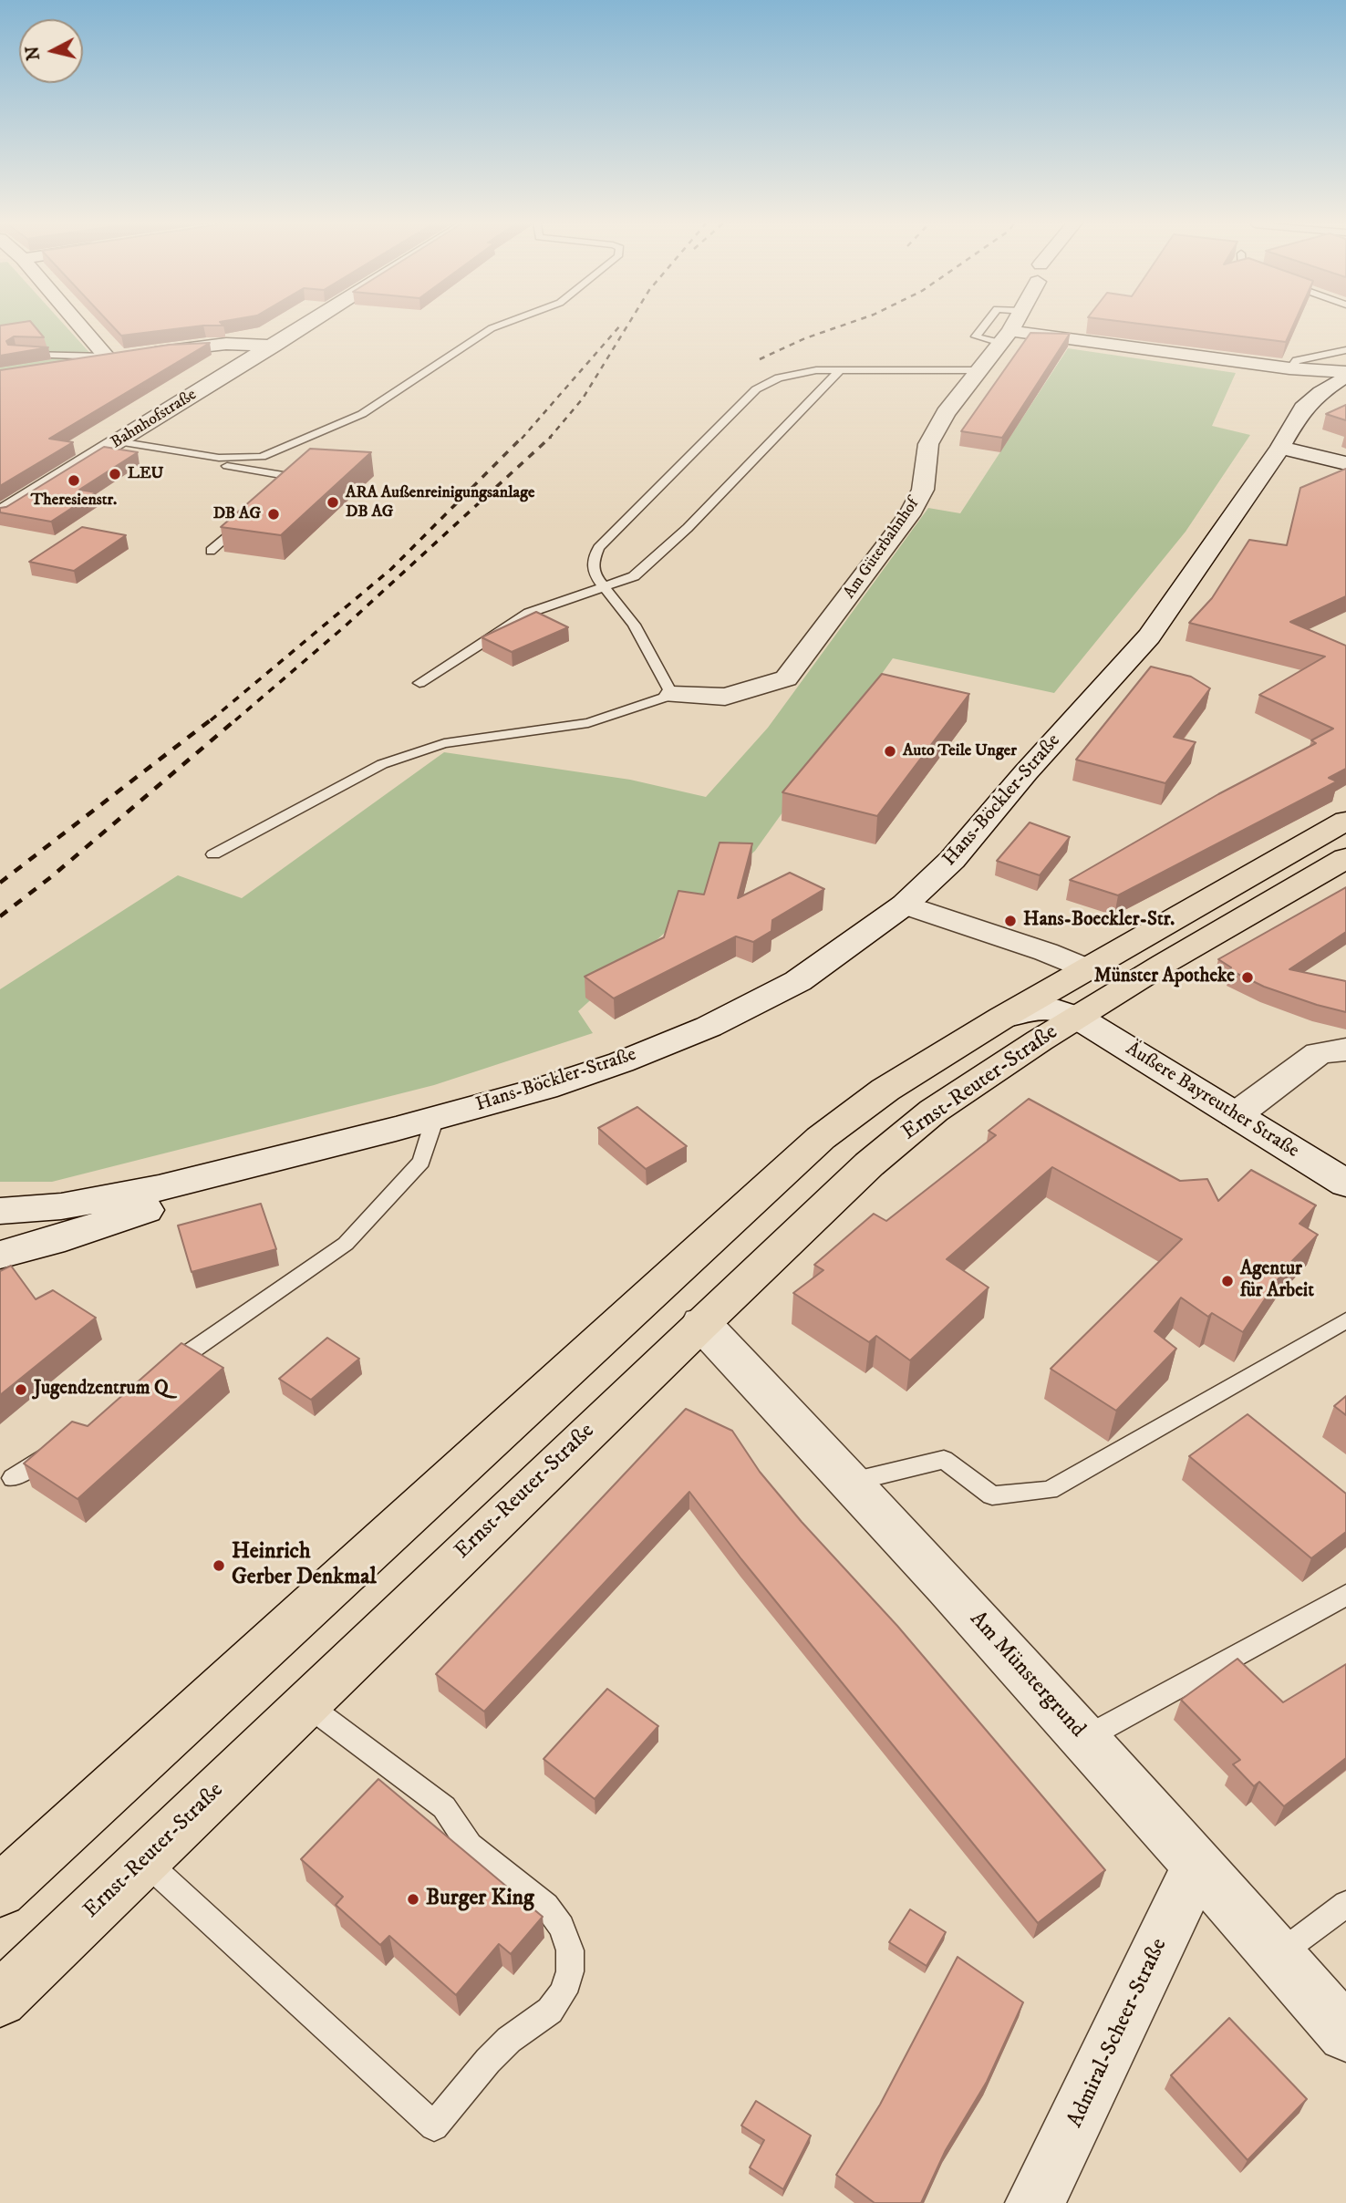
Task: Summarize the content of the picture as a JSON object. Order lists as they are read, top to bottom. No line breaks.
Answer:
{"streets":{"main road":["Ernst-Reuter-Straße"],"street":["Bahnhofstraße","Am Güterbahnhof","Hans-Böckler-Straße","Äußere Bayreuther Straße","Am Münstergrund","Admiral-Scheer-Straße"]},"crossings":[["Ernst-Reuter-Straße","Äußere Bayreuther Straße"],["Ernst-Reuter-Straße","Am Münstergrund"],["Am Münstergrund","Admiral-Scheer-Straße"]],"places":["LEU","Theresienstr.","ARA Außenreinigungsanlage DB AG","DB AG","Auto Teile Unger","Hans-Boeckler-Str.","Münster Apotheke","Agentur für Arbeit","Jugendzentrum Q","Heinrich Gerber Denkmal","Burger King"],"north":"left"}
